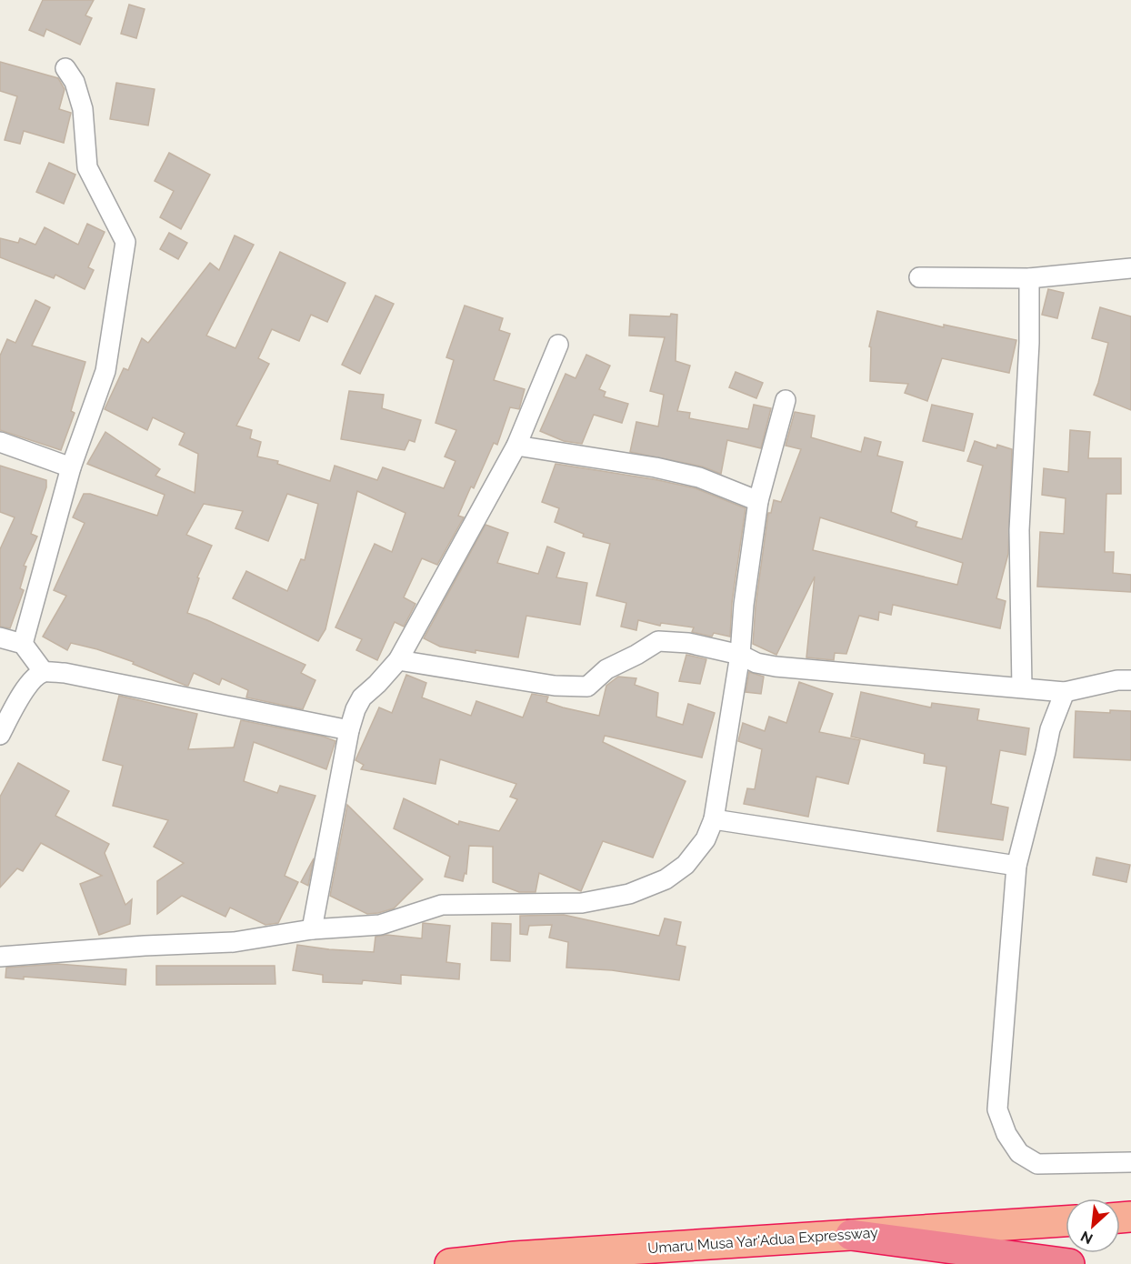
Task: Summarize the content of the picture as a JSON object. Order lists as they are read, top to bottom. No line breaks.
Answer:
{"streets":{"highway":["Umaru Musa Yar'Adua Expressway"]},"north":"bottom left"}
